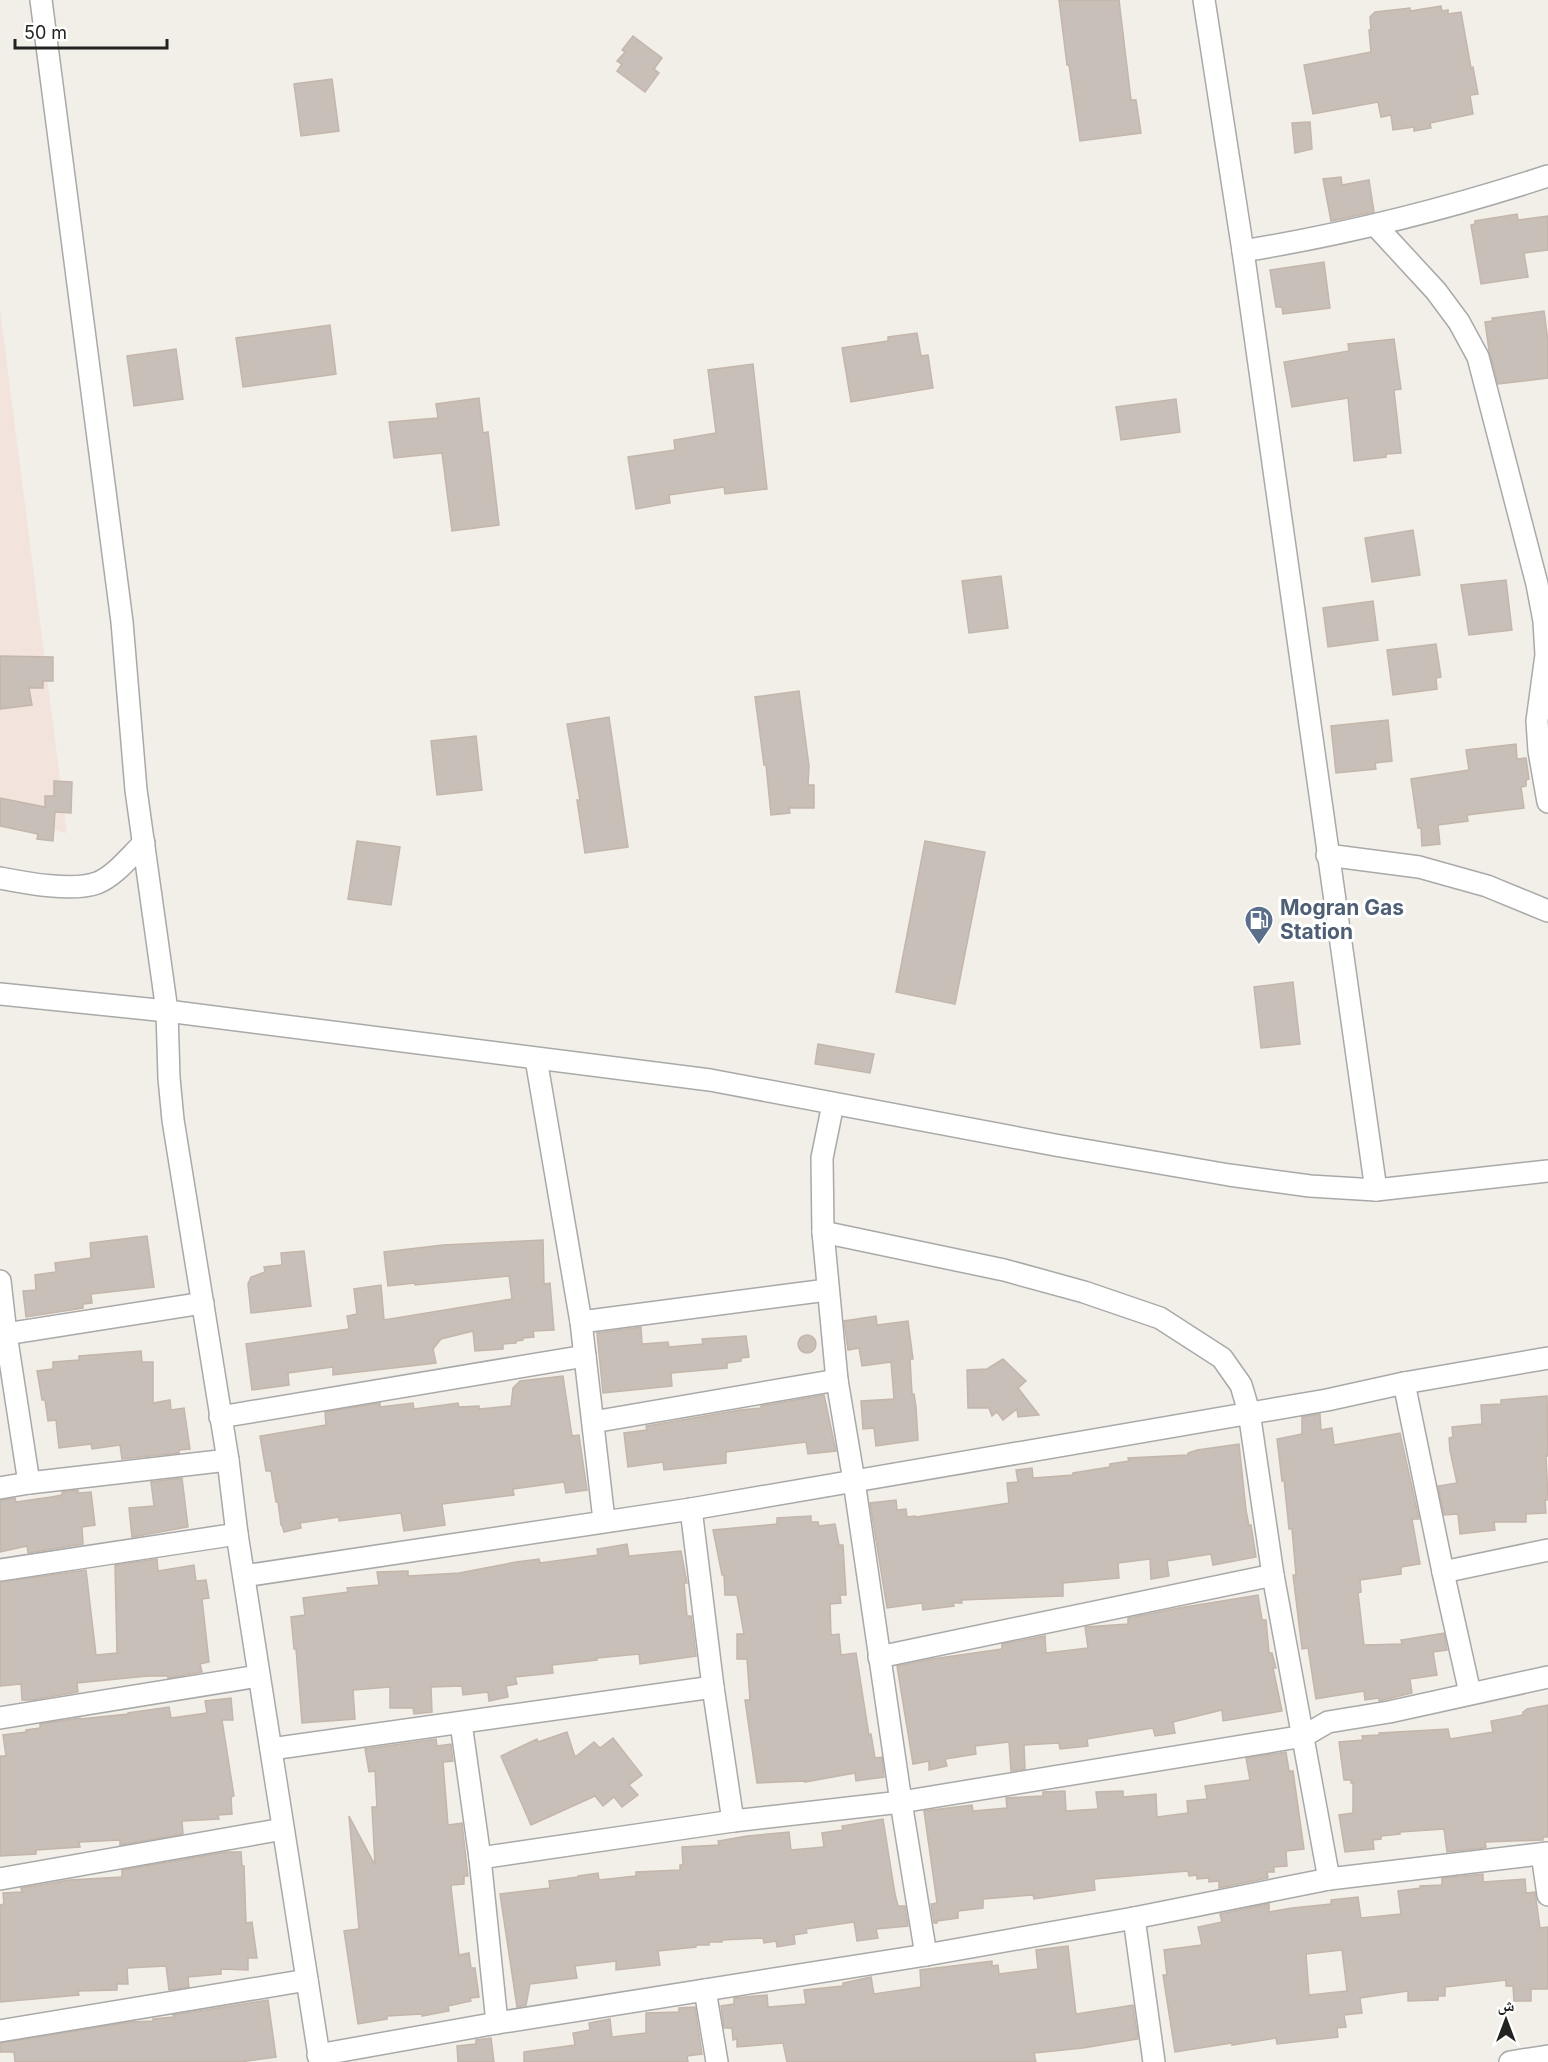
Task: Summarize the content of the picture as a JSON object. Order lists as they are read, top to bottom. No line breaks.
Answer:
{"places":{"fuel station":["Mogran Gas Station"]},"scale_bar":"50 m","north":"top"}
